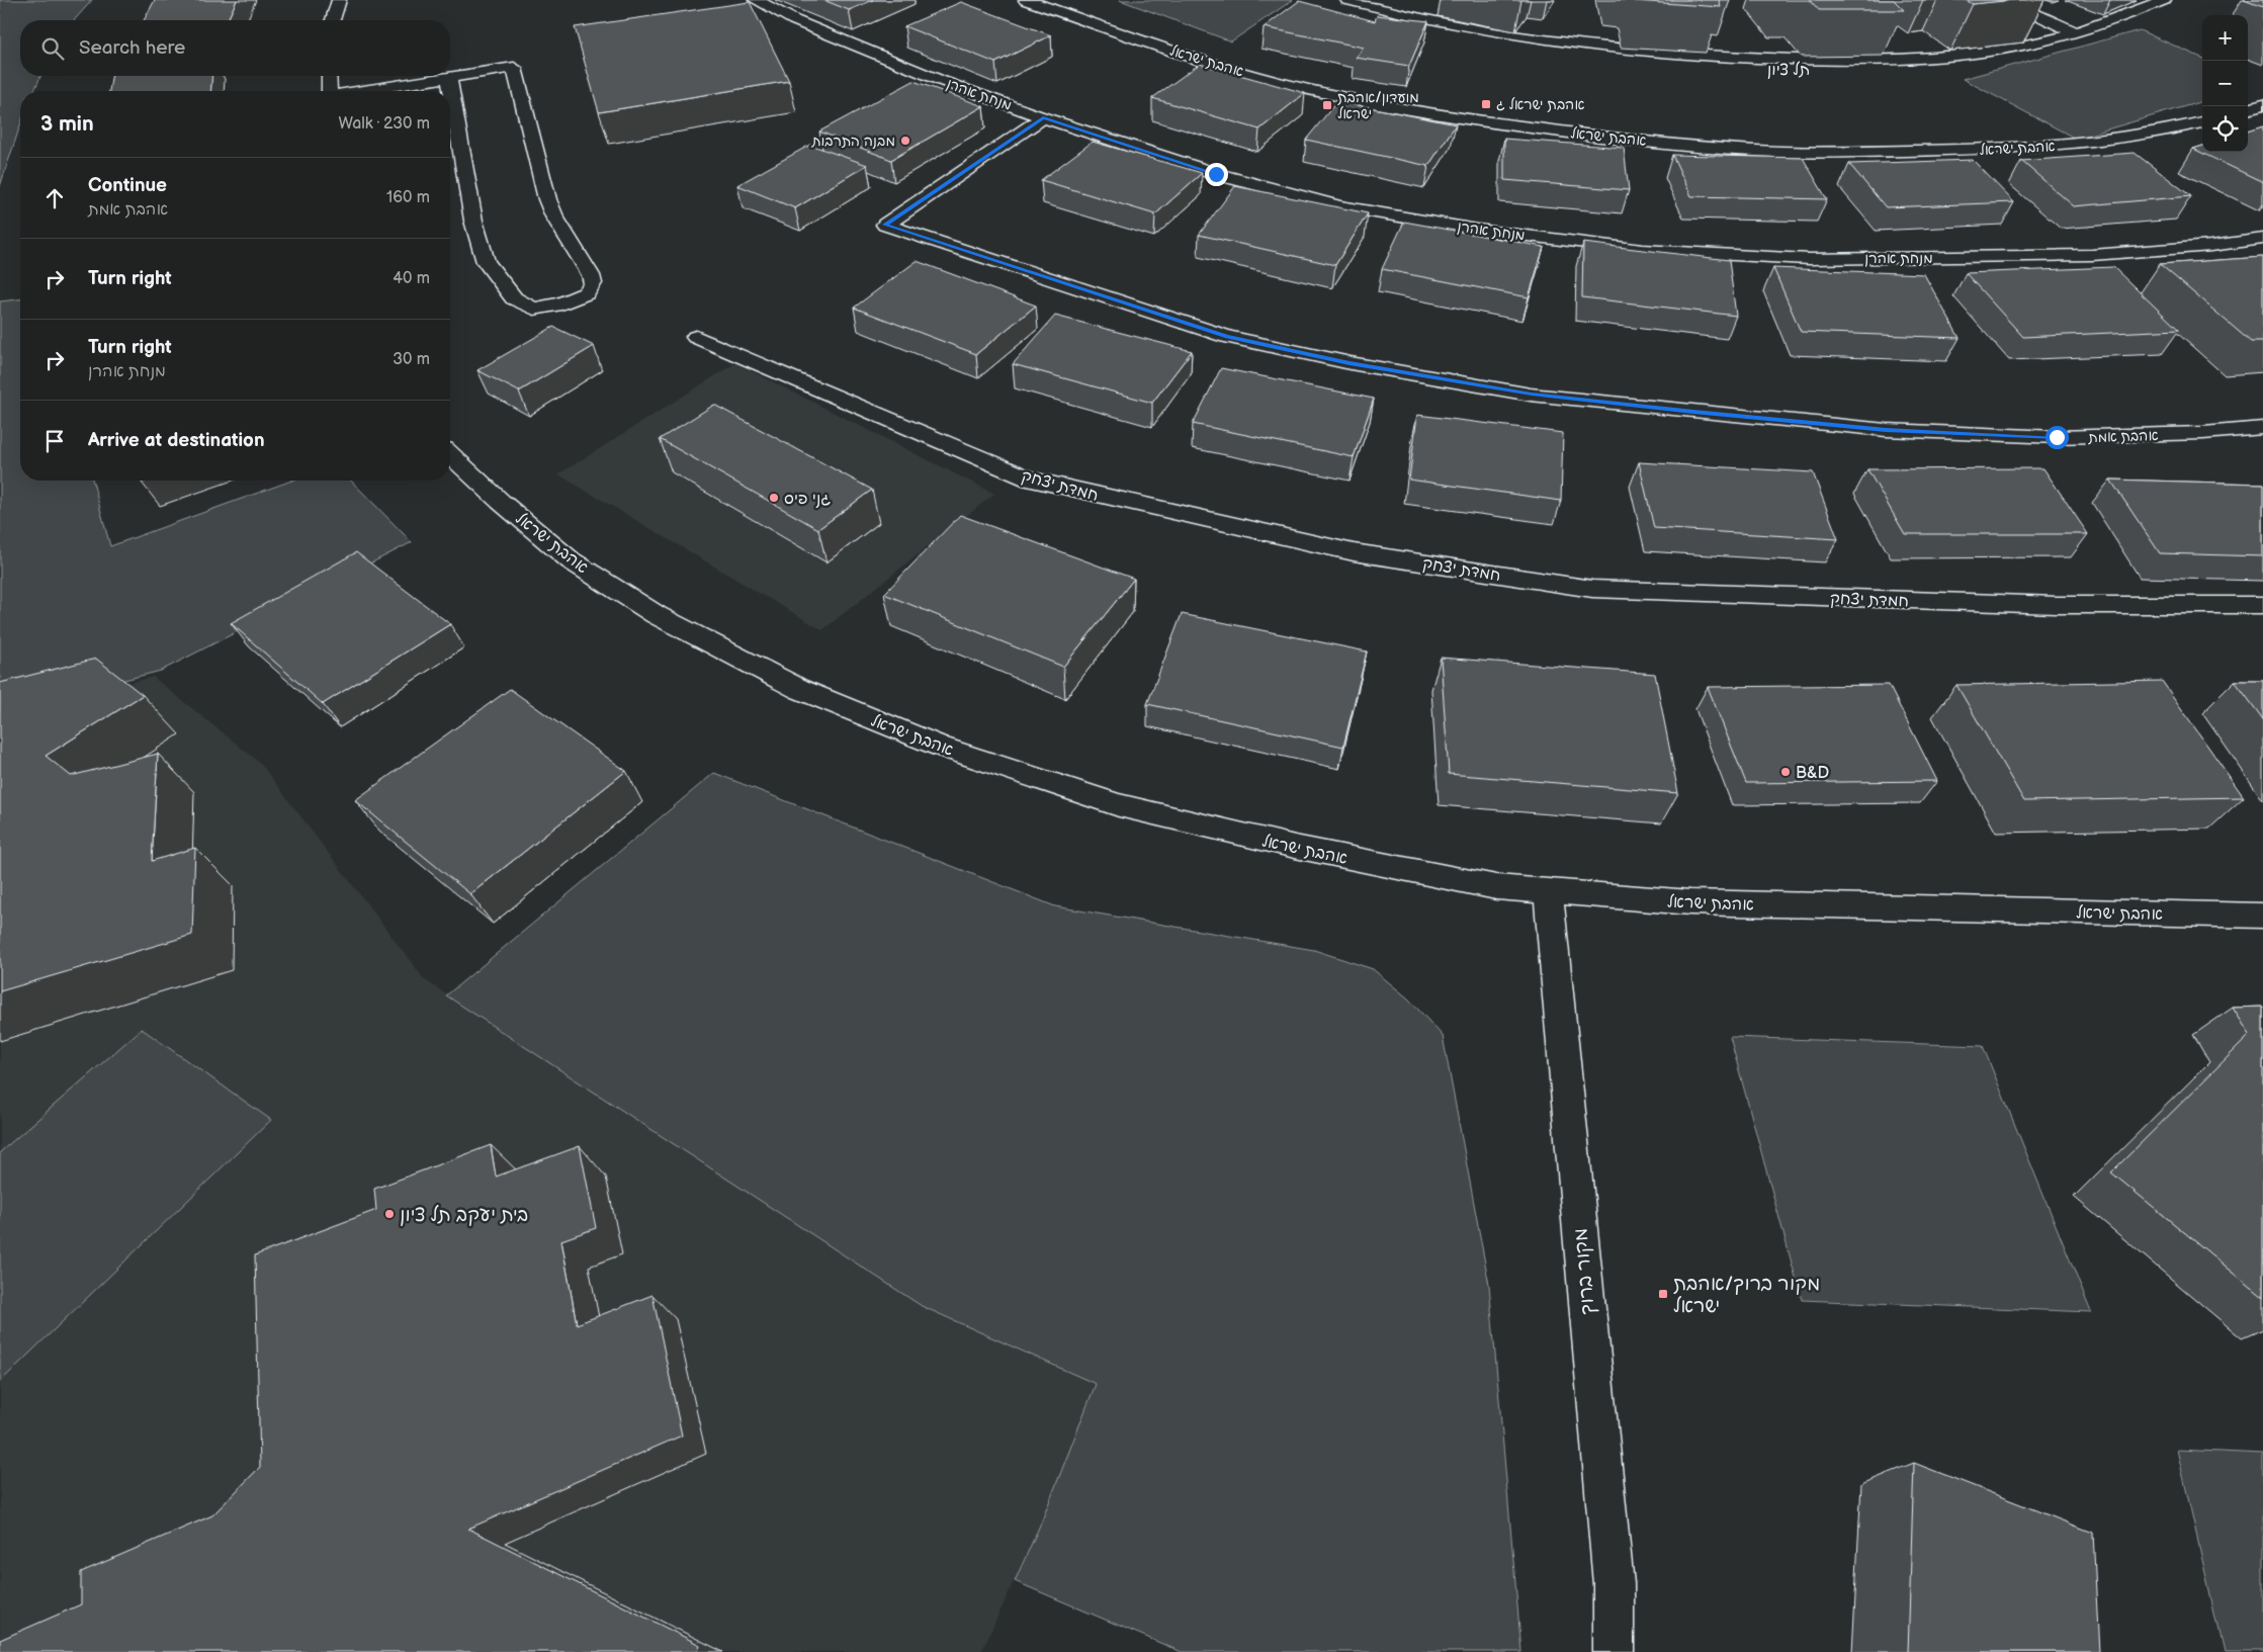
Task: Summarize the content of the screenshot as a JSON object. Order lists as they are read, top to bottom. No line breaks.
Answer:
{"streets":{"street":["אהבת ישראל","מנחת אהרן","אהבת אמת","חמדת יצחק","מקור ברוך"]},"crossings":[["אהבת ישראל","מקור ברוך"],["מנחת אהרן","אהבת אמת"]],"districts":["תל ציון"],"places":{"transit":["אהבת ישראל ג","מועדון/אהבת ישראל","מקור ברוך/אהבת ישראל"],"other":["מבנה התרבות","גני פיס","B&D","בית יעקב תל ציון"]},"page":{"map_buttons":["+","−"],"search":"Search here","heading":["3 min","Walk · 230 m"],"list":[["Continue","אהבת אמת","160 m"],["Turn right","40 m"],["Turn right","מנחת אהרן","30 m"],"Arrive at destination"]}}
